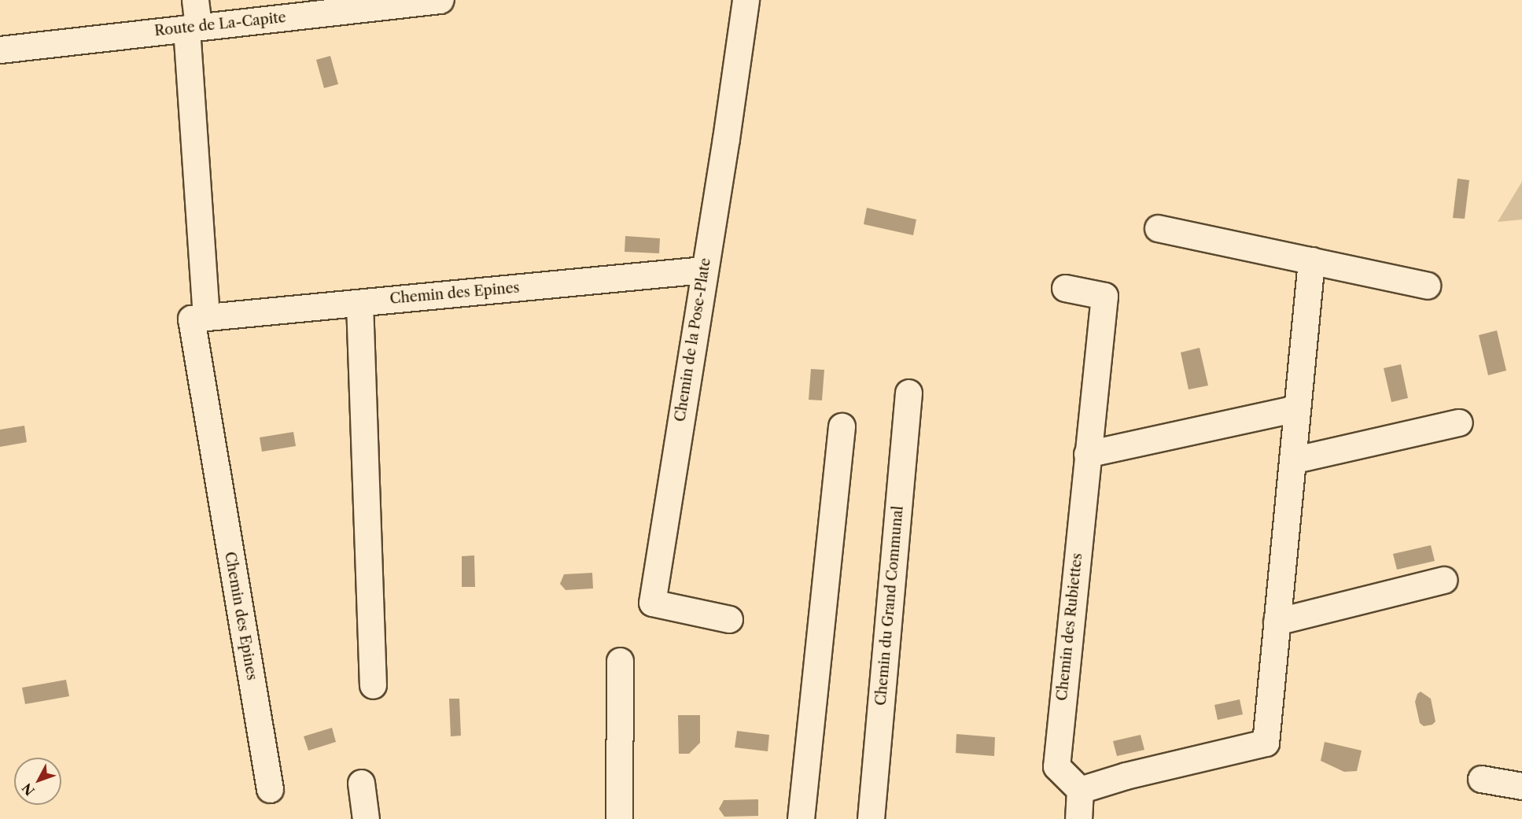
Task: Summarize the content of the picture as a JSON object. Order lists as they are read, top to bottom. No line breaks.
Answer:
{"streets":{"street":["Route de La-Capite","Chemin des Epines","Chemin de la Pose-Plate","Chemin du Grand Communal","Chemin des Rubiettes"]},"crossings":[["Chemin des Epines","Chemin de la Pose-Plate"]],"north":"bottom left"}
